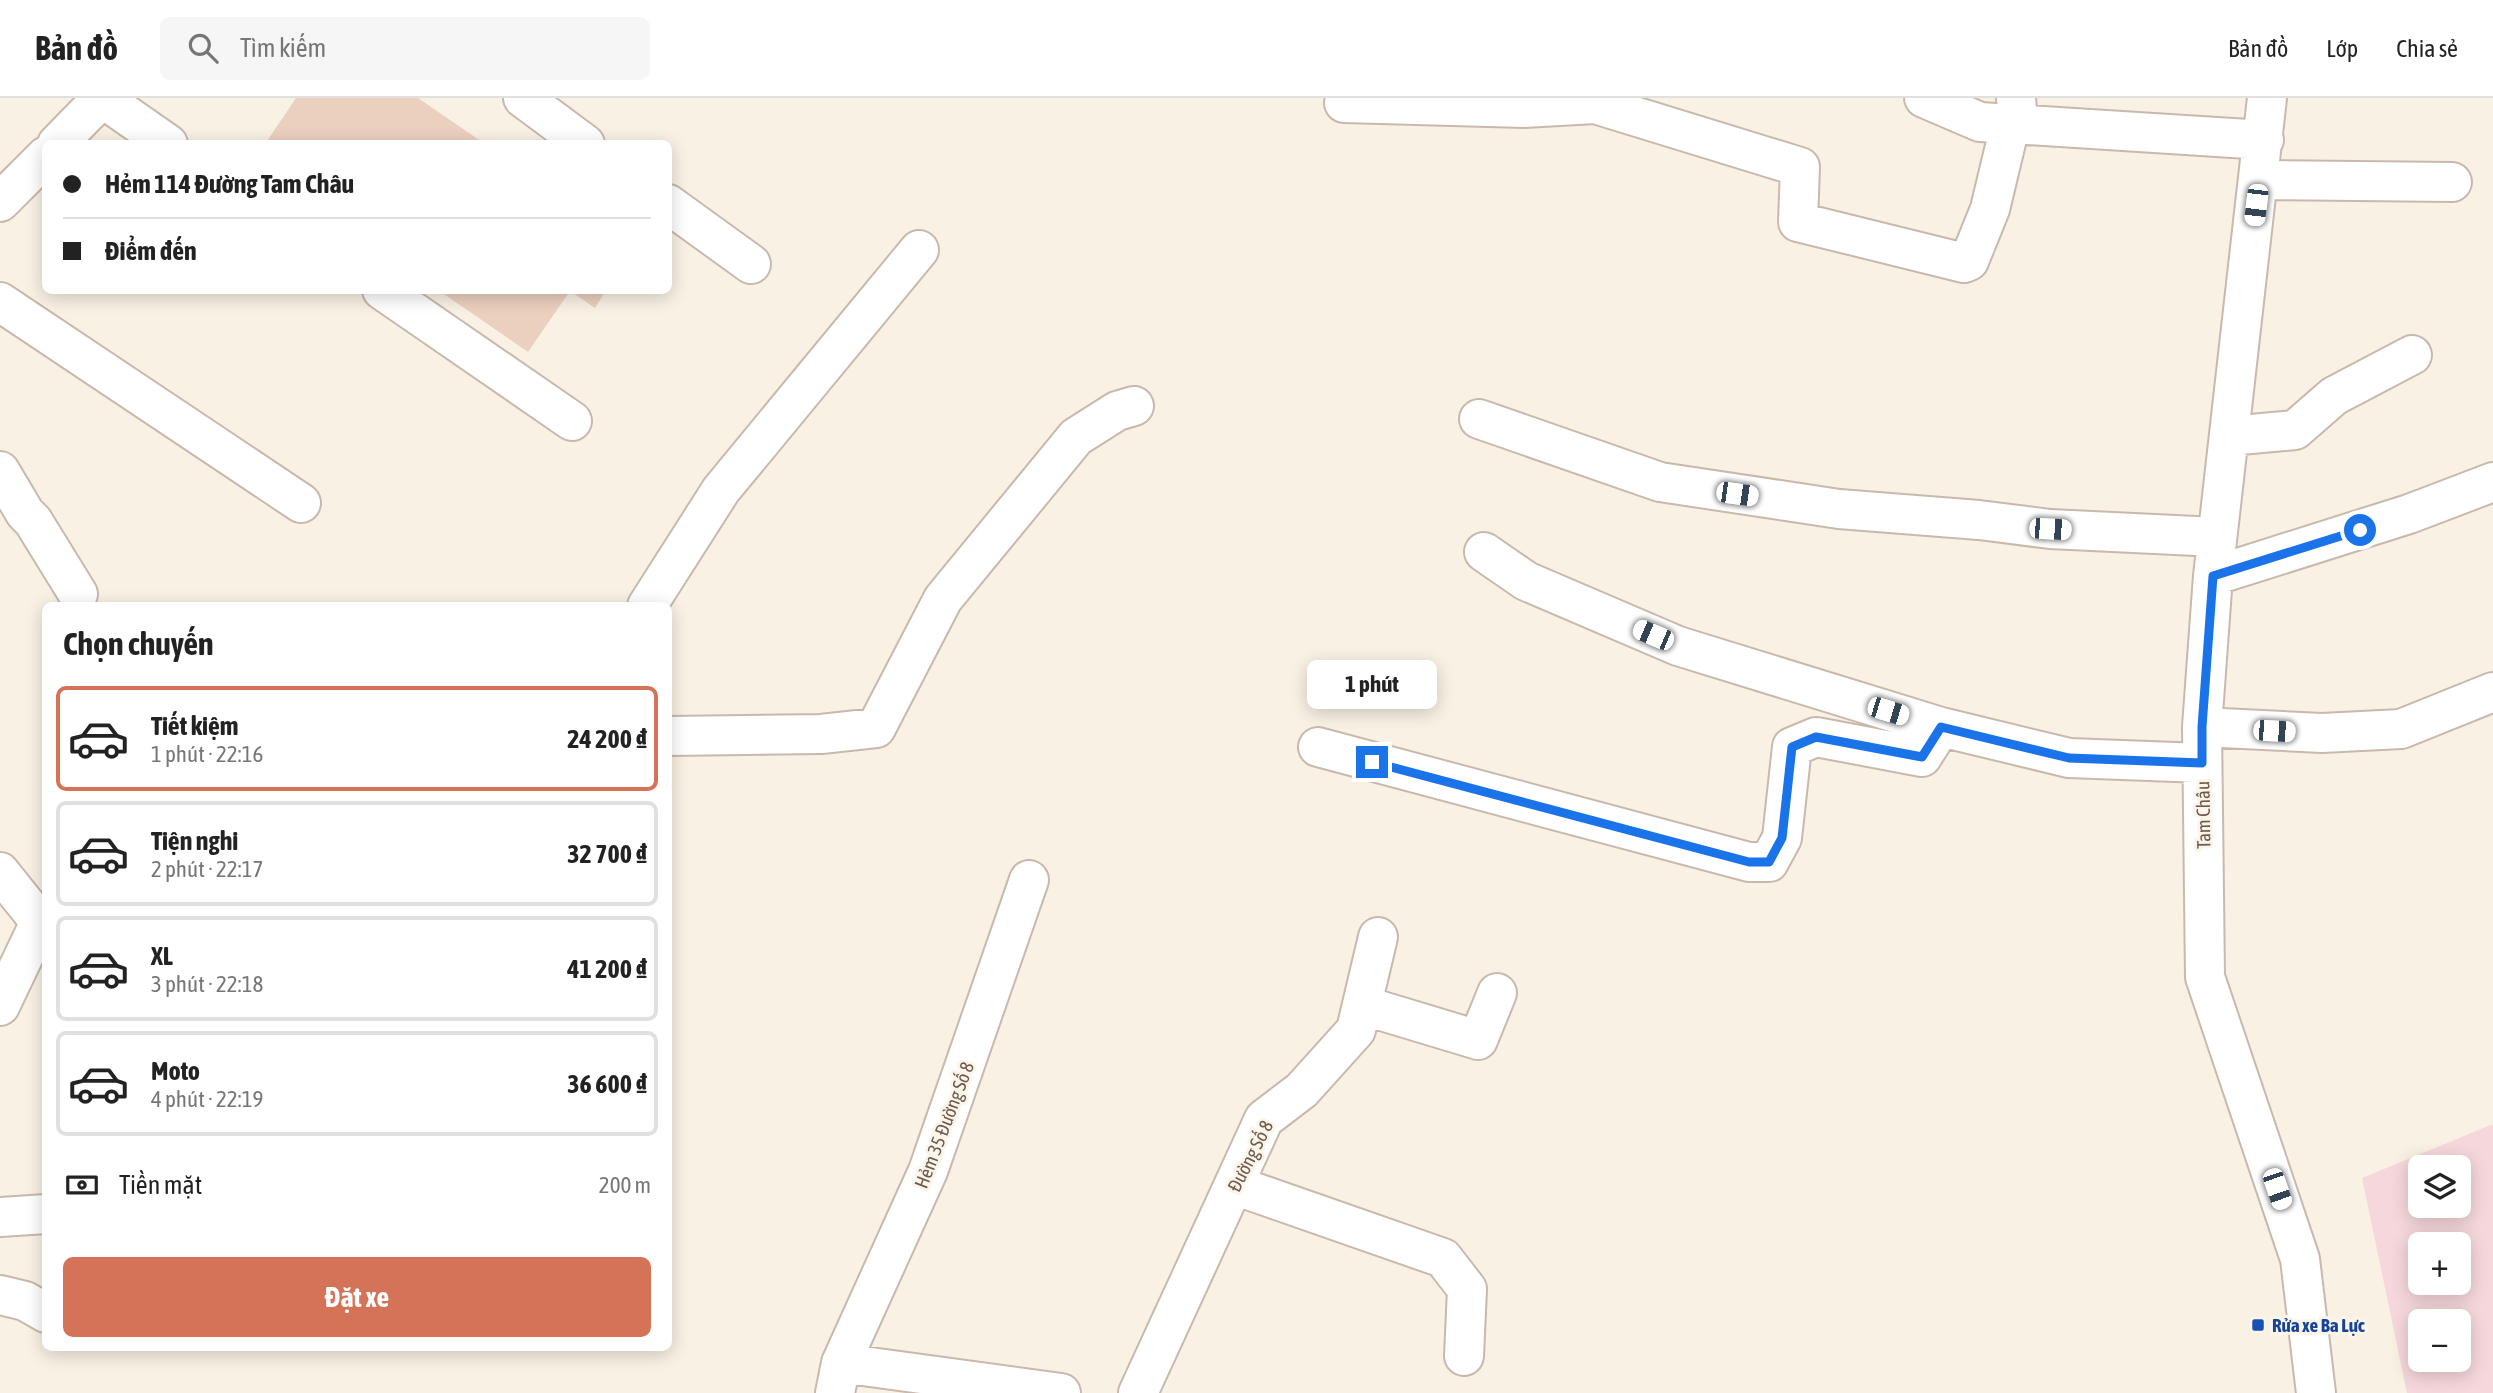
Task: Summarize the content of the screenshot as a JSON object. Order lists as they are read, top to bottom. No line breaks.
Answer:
{"streets":{"street":["Tam Châu","Hẻm 35 Đường Số 8","Đường Số 8"]},"places":{"transit":["Rửa xe Ba Lực"]},"page":{"header":"Bản đồ","search":"Tìm kiếm","nav":["Bản đồ","Lớp","Chia sẻ"],"banner":["Hẻm 114 Đường Tam Châu","Điểm đến"],"heading":"Chọn chuyến","bubble":"1 phút","list":[{"name":"Tiết kiệm","note":"1 phút · 22:16","value":"24 200 ₫"},{"name":"Tiện nghi","note":"2 phút · 22:17","value":"32 700 ₫"},{"name":"XL","note":"3 phút · 22:18","value":"41 200 ₫"},{"name":"Moto","note":"4 phút · 22:19","value":"36 600 ₫"}],"pay":["Tiền mặt","200 m"],"map_buttons":["+","−"],"buttons":"Đặt xe"}}
